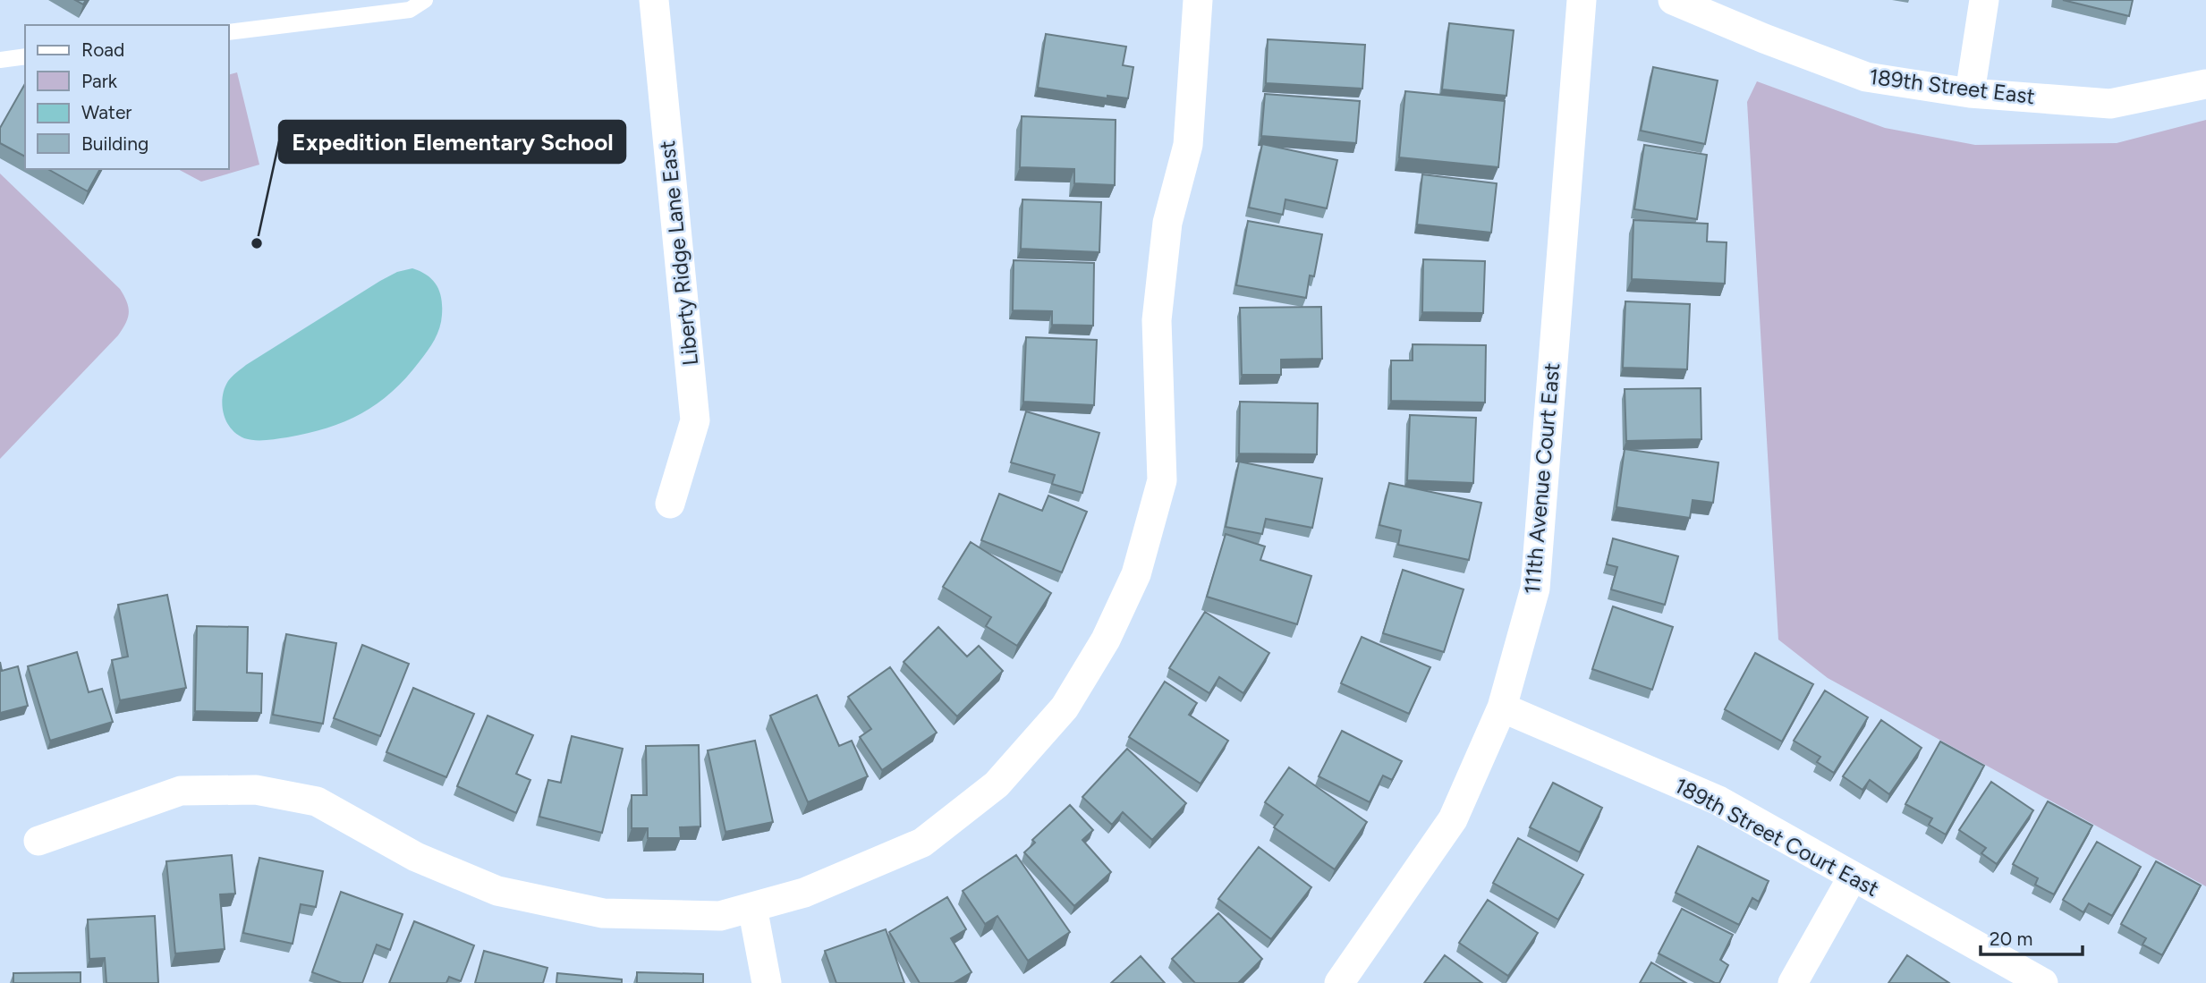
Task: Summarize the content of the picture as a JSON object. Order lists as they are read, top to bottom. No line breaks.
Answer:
{"streets":{"street":["189th Street East","Liberty Ridge Lane East","111th Avenue Court East","189th Street Court East"]},"crossings":[["111th Avenue Court East","189th Street Court East"]],"places":["Expedition Elementary School"],"legend":["Road","Park","Water","Building"],"scale_bar":"20 m"}
